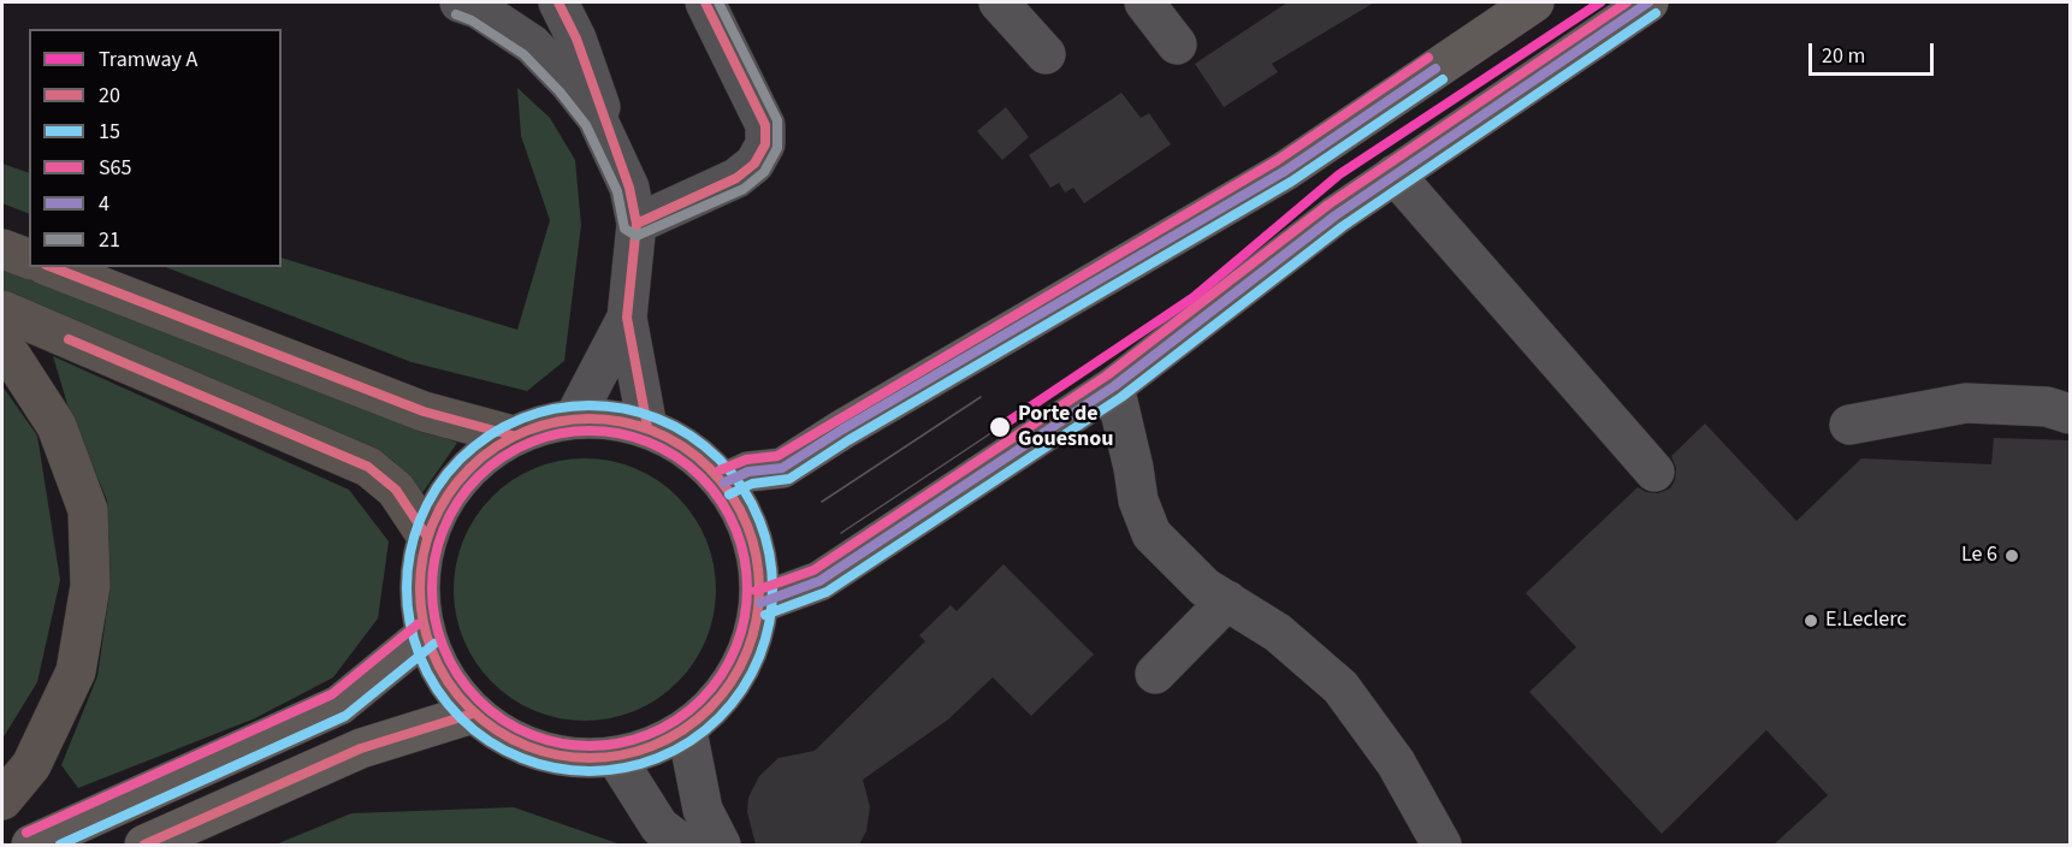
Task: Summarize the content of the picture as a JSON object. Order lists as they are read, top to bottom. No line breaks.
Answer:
{"places":["Porte de Gouesnou","Le 6","E.Leclerc"],"lines":["tram line A","transit line 20","transit line S65","transit line 4","transit line 21","transit line 15"],"legend":["Tramway A","20","15","S65","4","21"],"scale_bar":"20 m"}
